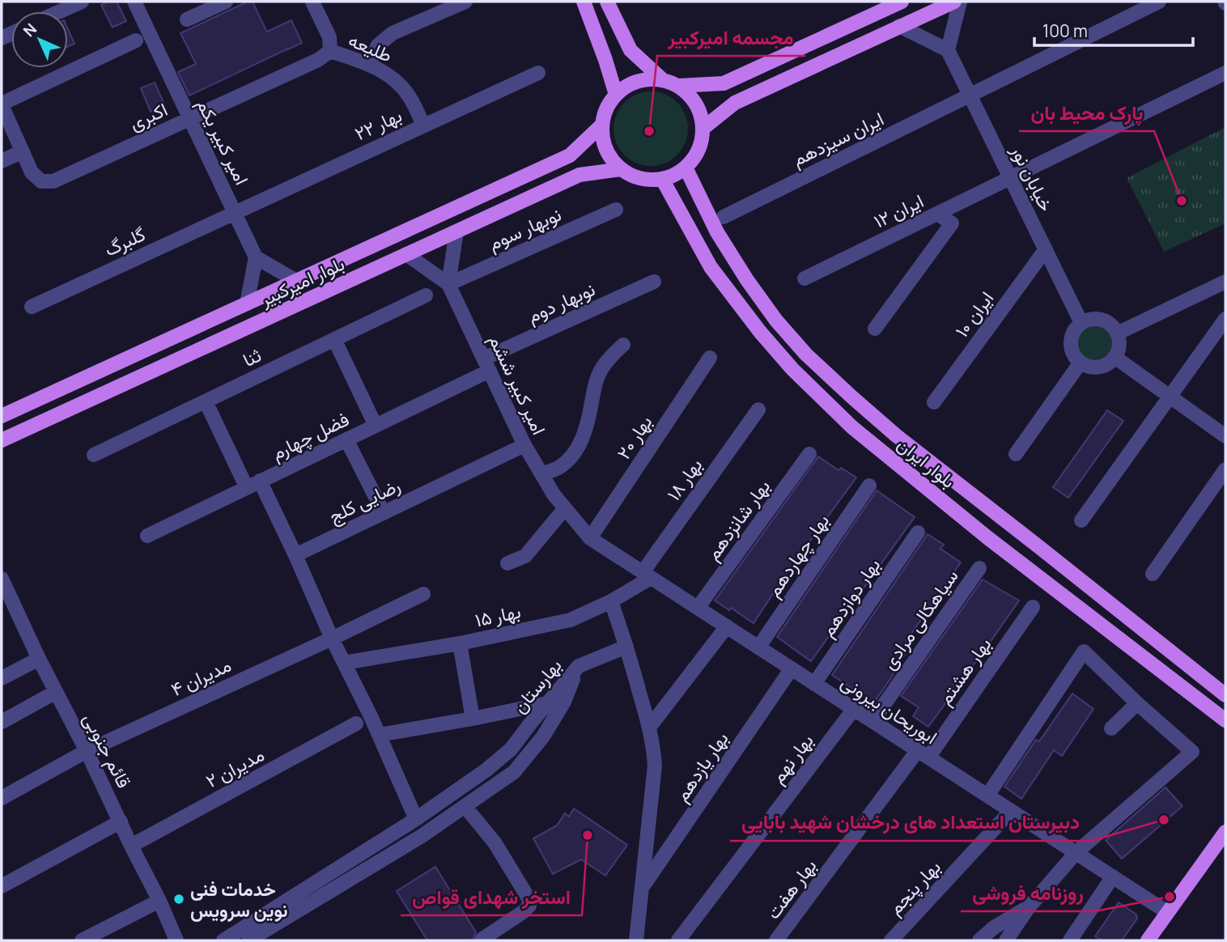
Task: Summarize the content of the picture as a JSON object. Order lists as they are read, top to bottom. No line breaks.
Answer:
{"streets":{"main road":["بلوار امیرکبیر","بلوار ایران"],"street":["طلیعه","اکبری","بهار ۲۲","ایران سیزدهم","امیر کبیر یکم","خیابان نور","ایران ۱۲","نوبهار سوم","گلبرگ","نوبهار دوم","ایران ۱۰","ثنا","امیر کبیر ششم","فضل چهارم","بهار ۲۰","بهار ۱۸","رضایی کلج","بهار شانزدهم","بهار چهاردهم","بهار دوازدهم","بهار ۱۵","سیاهکالی مرادی","بهار هشتم","مدیران ۴","بهارستان","ابوریحان بیرونی","قائم جنوبی","بهار نهم","بهار یازدهم","مدیران ۲","بهار پنجم","بهار هفت"]},"crossings":[["طلیعه","اکبری"],["طلیعه","بهار ۲۲"],["اکبری","امیر کبیر یکم"],["بهار ۲۲","امیر کبیر یکم"],["بهار ۲۲","گلبرگ"],["ایران سیزدهم","خیابان نور"],["امیر کبیر یکم","گلبرگ"],["خیابان نور","ایران ۱۲"],["خیابان نور","ایران ۱۰"],["نوبهار سوم","امیر کبیر ششم"],["بلوار امیرکبیر","امیر کبیر ششم"],["بلوار امیرکبیر","بلوار ایران"],["نوبهار دوم","امیر کبیر ششم"],["نوبهار دوم","فضل چهارم"],["امیر کبیر ششم","فضل چهارم"],["امیر کبیر ششم","بهار ۲۰"],["امیر کبیر ششم","رضایی کلج"],["امیر کبیر ششم","ابوریحان بیرونی"],["بهار ۲۰","ابوریحان بیرونی"],["بهار ۱۸","بهار ۱۵"],["بهار ۱۸","ابوریحان بیرونی"],["بهار شانزدهم","ابوریحان بیرونی"],["بهار چهاردهم","ابوریحان بیرونی"],["بهار دوازدهم","ابوریحان بیرونی"],["بهار ۱۵","ابوریحان بیرونی"],["سیاهکالی مرادی","ابوریحان بیرونی"],["بهار هشتم","ابوریحان بیرونی"],["بهار هشتم","بهار هفت"],["مدیران ۴","قائم جنوبی"],["ابوریحان بیرونی","بهار نهم"],["ابوریحان بیرونی","بهار یازدهم"],["ابوریحان بیرونی","بهار پنجم"],["ابوریحان بیرونی","بهار هفت"],["قائم جنوبی","مدیران ۲"]],"places":["مجسمه امیرکبیر","پارک محیط بان","دبیرستان استعداد های درخشان شهید بابایی","استخر شهدای قواص","روزنامه فروشی","خدمات فنی نوین سرویس"],"scale_bar":"100 m","north":"top left"}
